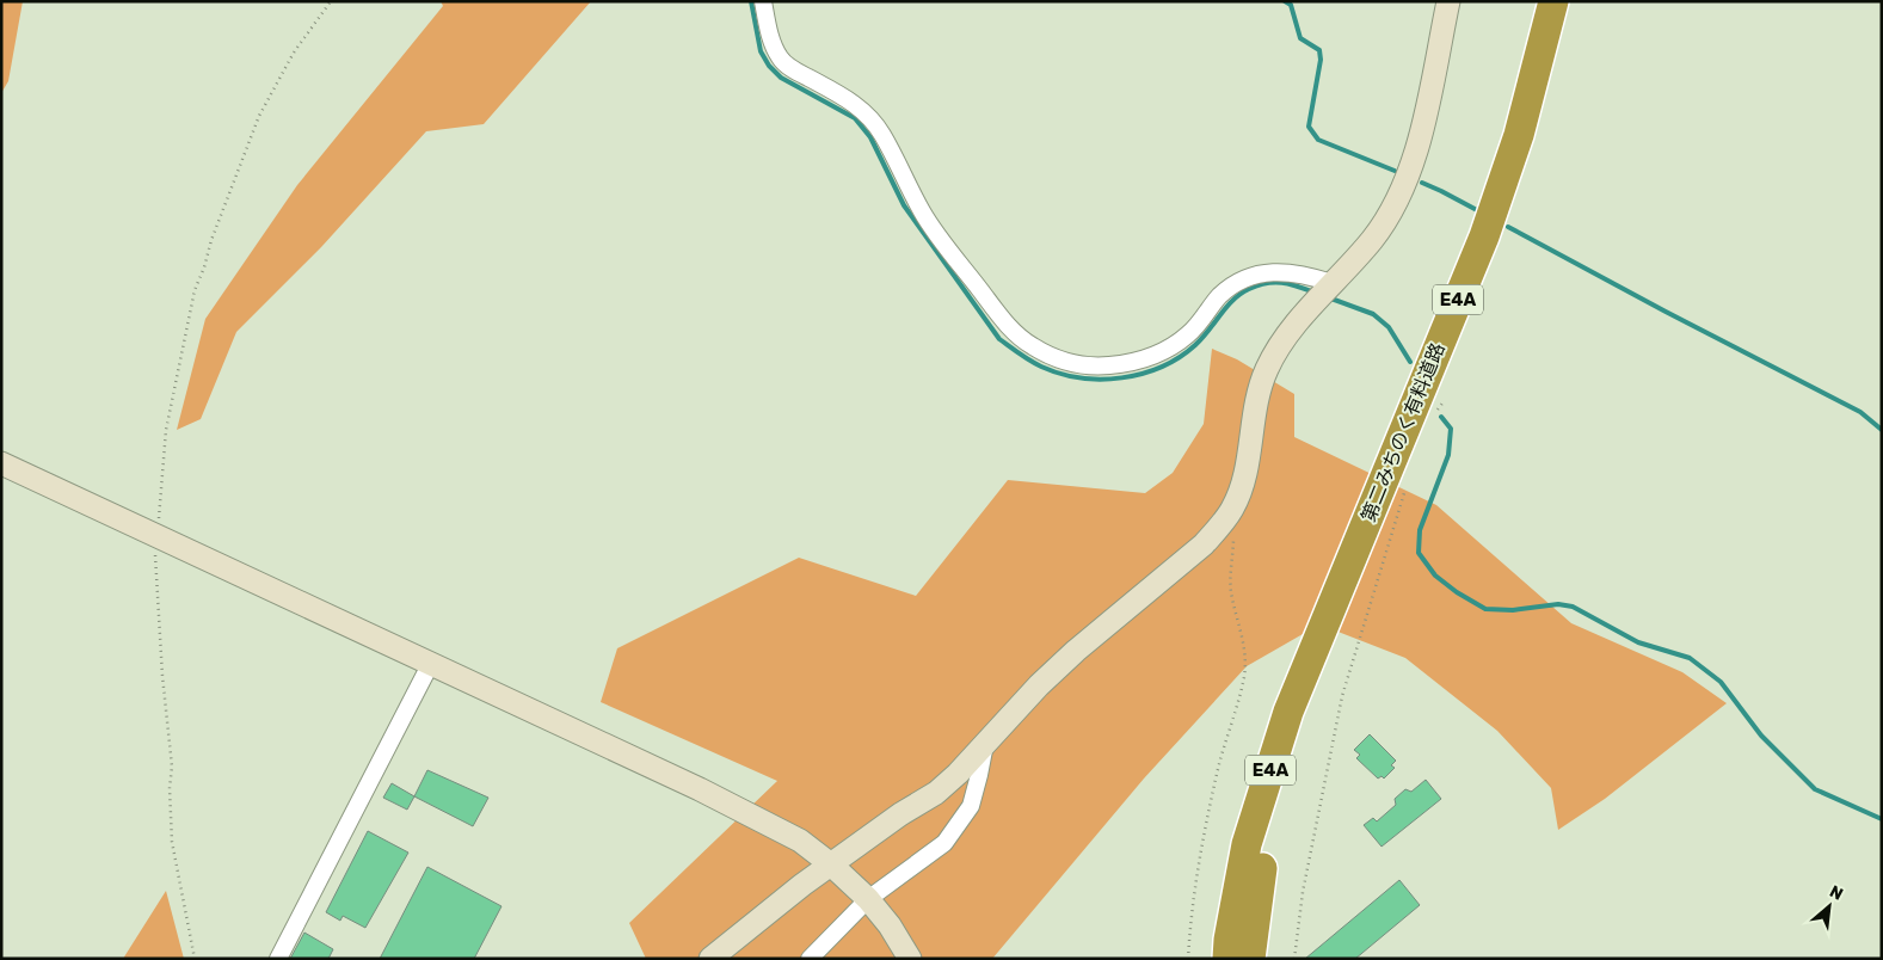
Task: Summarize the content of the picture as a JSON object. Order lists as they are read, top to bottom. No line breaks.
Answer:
{"streets":{"highway":["E4A","第二みちのく有料道路"]},"north":"top right"}
